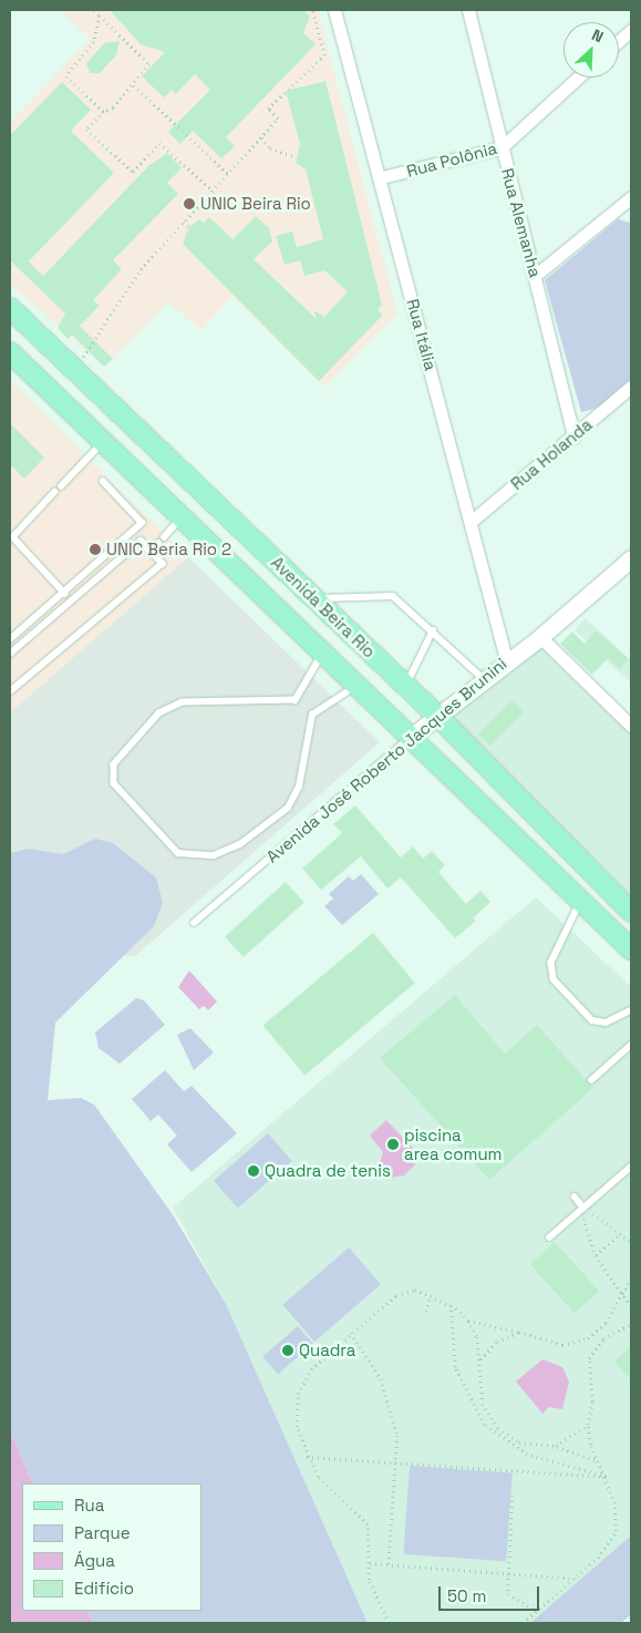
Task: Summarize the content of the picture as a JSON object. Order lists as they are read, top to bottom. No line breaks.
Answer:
{"streets":{"main road":["Avenida Beira Rio","Avenida José Roberto Jacques Brunini"],"street":["Rua Polônia","Rua Alemanha","Rua Itália","Rua Holanda"]},"crossings":[["Rua Polônia","Rua Alemanha"],["Rua Polônia","Rua Itália"],["Rua Alemanha","Rua Holanda"],["Rua Itália","Rua Holanda"],["Rua Itália","Avenida José Roberto Jacques Brunini"],["Avenida Beira Rio","Avenida José Roberto Jacques Brunini"]],"places":["UNIC Beira Rio","UNIC Beria Rio 2","piscina area comum","Quadra de tenis","Quadra"],"legend":["Rua","Parque","Água","Edifício"],"scale_bar":"50 m","north":"top right"}
